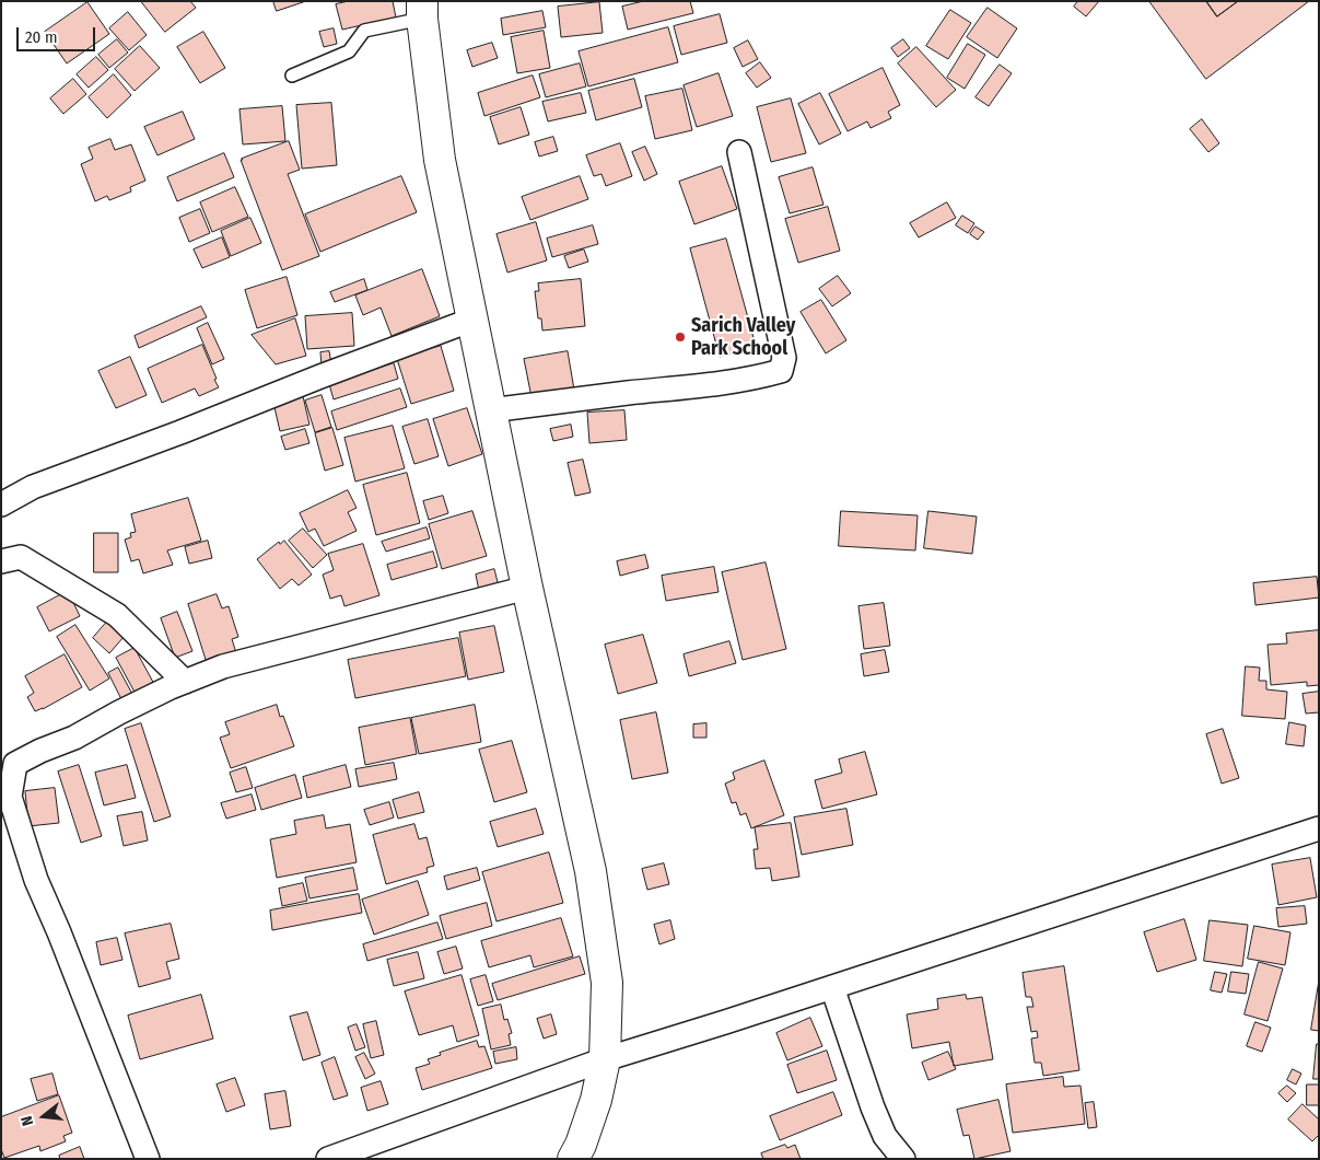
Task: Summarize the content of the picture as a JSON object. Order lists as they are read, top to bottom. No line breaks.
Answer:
{"places":["Sarich Valley Park School"],"scale_bar":"20 m","north":"left"}
